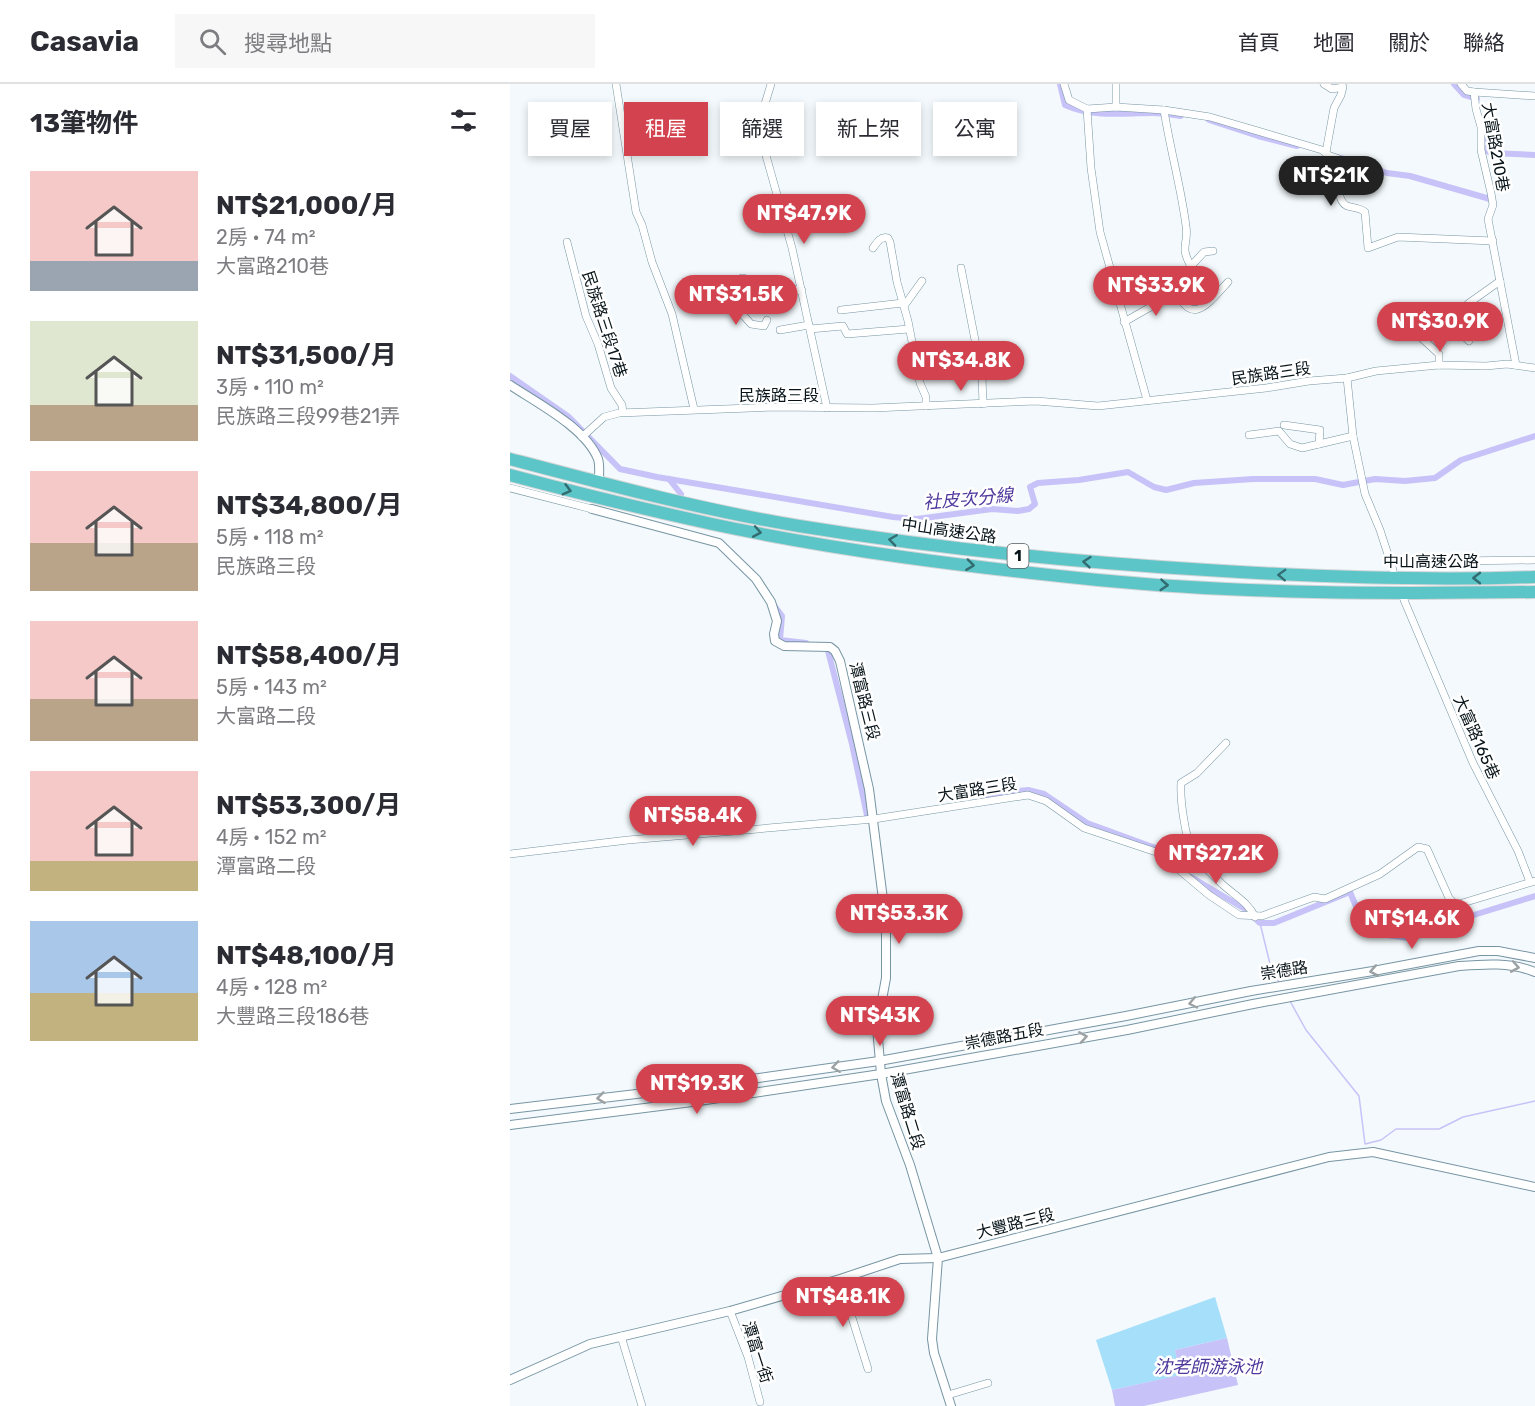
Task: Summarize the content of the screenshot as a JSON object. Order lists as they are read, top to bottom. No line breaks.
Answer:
{"streets":{"highway":["中山高速公路","1"],"street":["大富路210巷","民族路三段17巷","民族路三段","潭富路三段","大富路165巷","大富路三段","崇德路","崇德路五段","潭富路二段","大豐路三段","潭富一街"]},"crossings":[["大富路210巷","民族路三段"],["民族路三段17巷","民族路三段"],["潭富路三段","大富路三段"],["潭富路三段","潭富路二段"],["大富路三段","潭富路二段"],["崇德路","崇德路五段"],["崇德路五段","潭富路二段"],["潭富路二段","大豐路三段"],["大豐路三段","潭富一街"]],"water":["社皮次分線","沈老師游泳池"],"page":{"header":"Casavia","search":"搜尋地點","nav":["首頁","地圖","關於","聯絡"],"heading":"13筆物件","chip":["買屋","租屋","篩選","新上架","公寓"],"list":[{"name":"NT$21,000/月","note":"2房 · 74 m² · 大富路210巷"},{"name":"NT$31,500/月","note":"3房 · 110 m² · 民族路三段99巷21弄"},{"name":"NT$34,800/月","note":"5房 · 118 m² · 民族路三段"},{"name":"NT$58,400/月","note":"5房 · 143 m² · 大富路二段"},{"name":"NT$53,300/月","note":"4房 · 152 m² · 潭富路二段"},{"name":"NT$48,100/月","note":"4房 · 128 m² · 大豐路三段186巷"}],"price":["NT$21K","NT$47.9K","NT$33.9K","NT$31.5K","NT$30.9K","NT$34.8K","NT$58.4K","NT$27.2K","NT$53.3K","NT$14.6K","NT$43K","NT$19.3K","NT$48.1K"]}}
